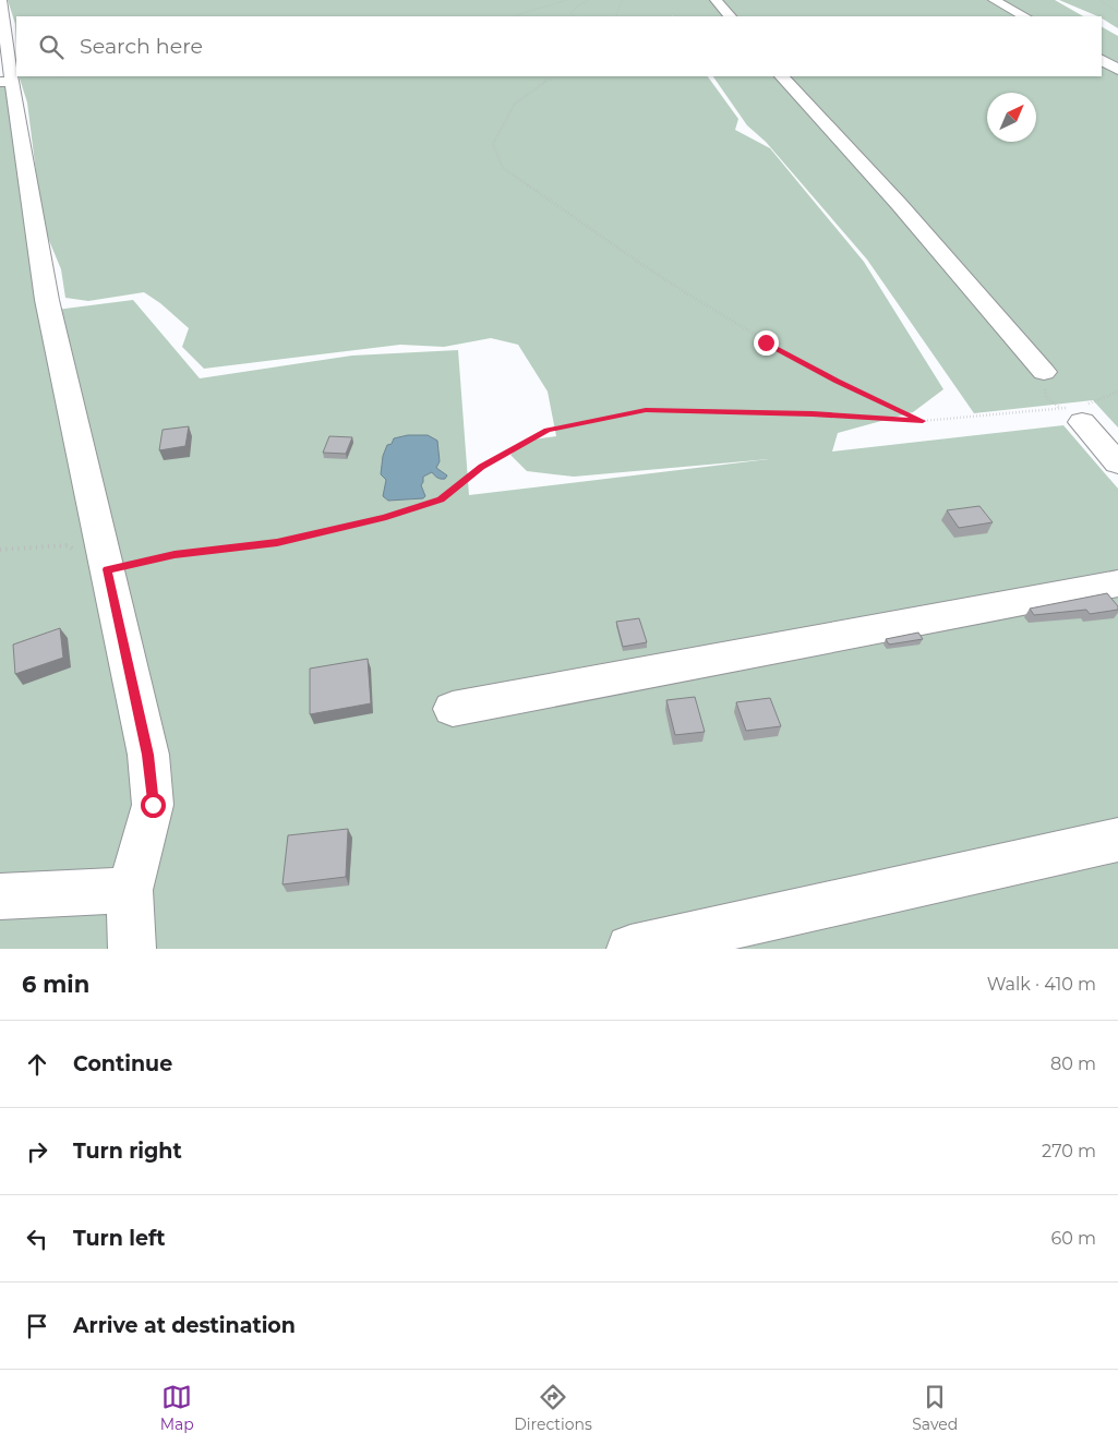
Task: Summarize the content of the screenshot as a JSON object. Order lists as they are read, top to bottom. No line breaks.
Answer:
{"north":"top right","page":{"search":"Search here","heading":["6 min","Walk · 410 m"],"list":[["Continue","80 m"],["Turn right","270 m"],["Turn left","60 m"],"Arrive at destination"],"nav":["Map","Directions","Saved"]}}
